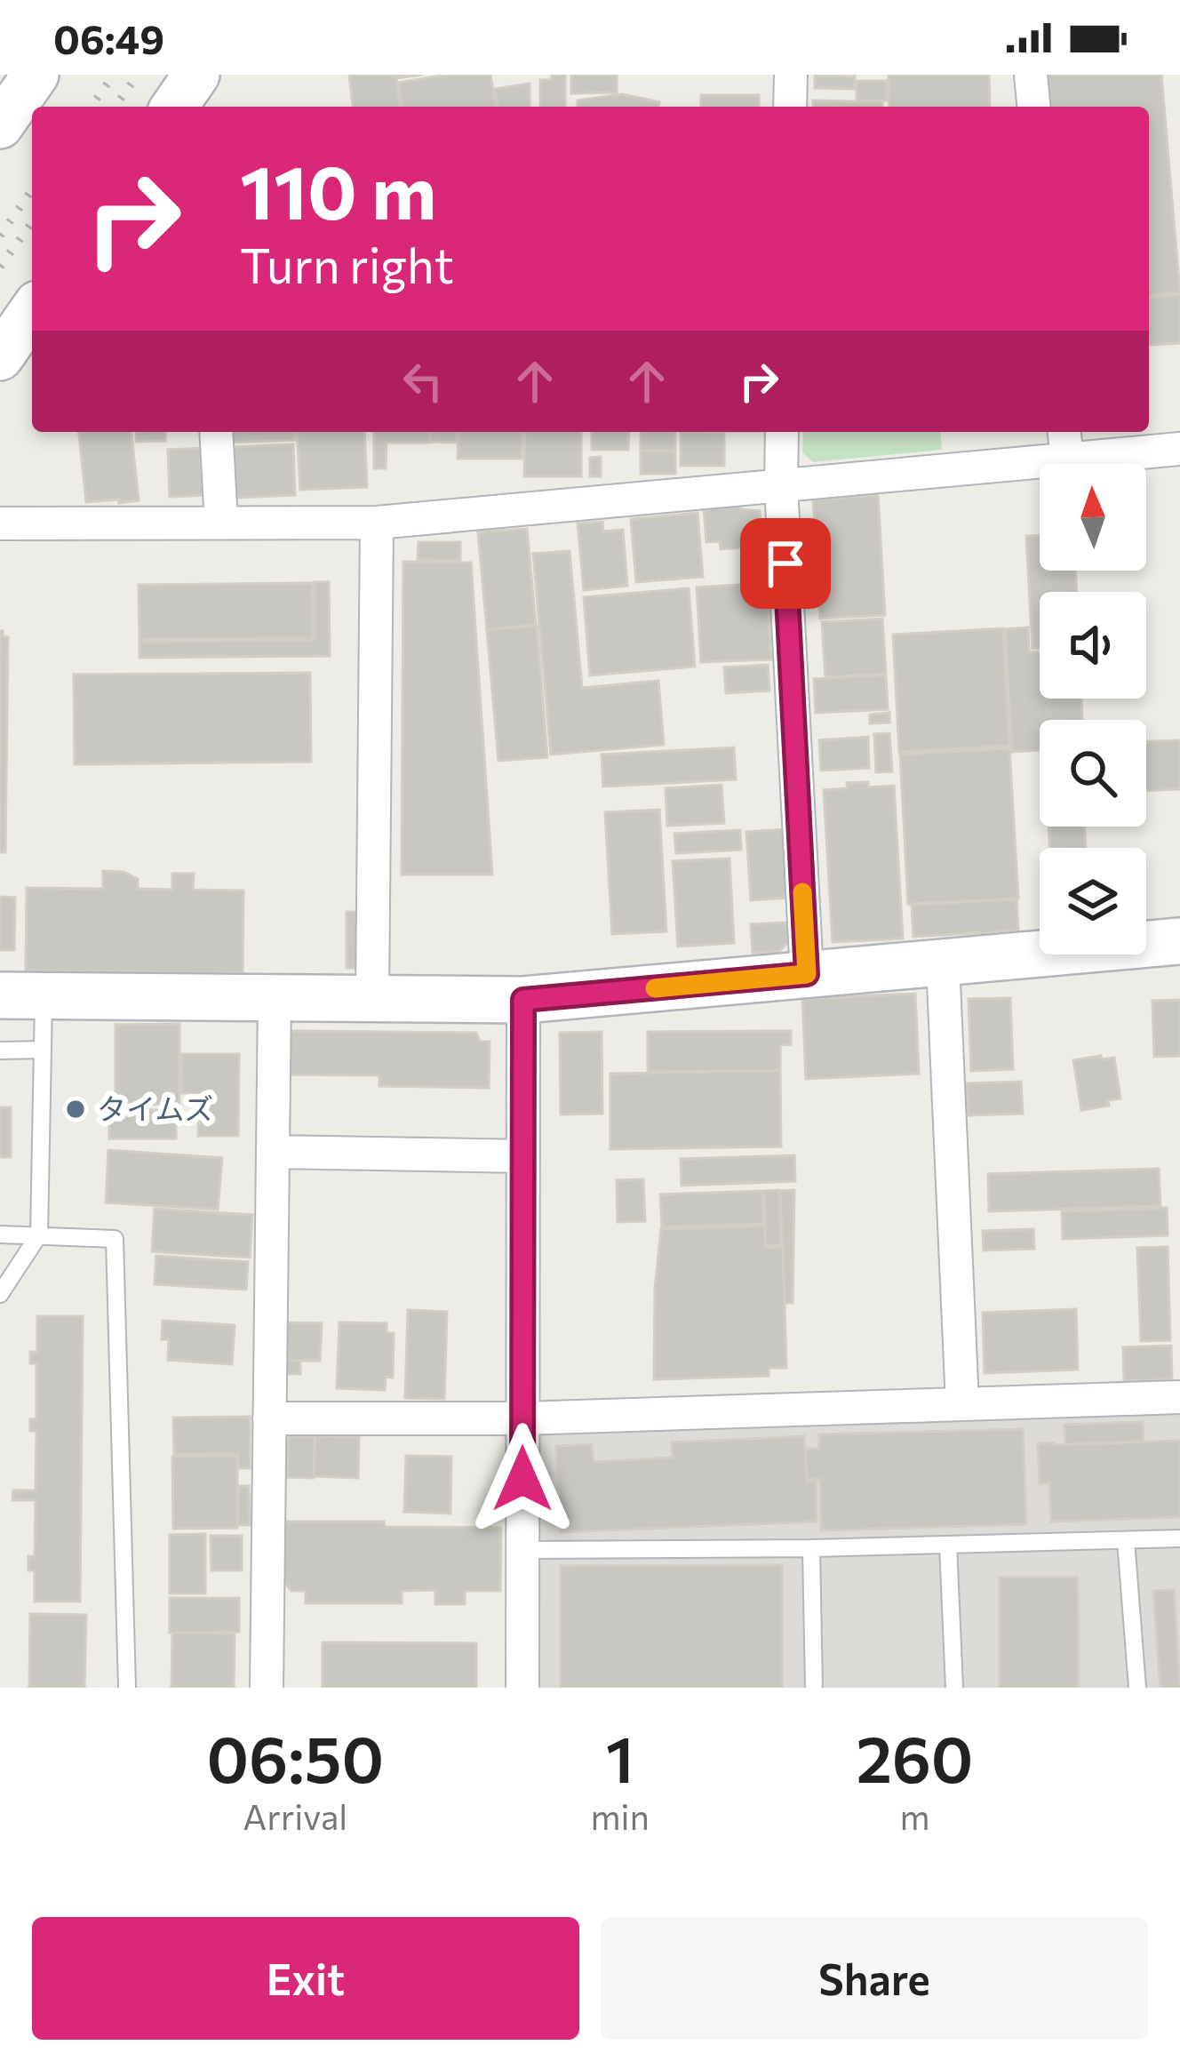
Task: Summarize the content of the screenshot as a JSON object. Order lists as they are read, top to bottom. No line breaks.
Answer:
{"places":["タイムズ"],"north":"top","page":{"status":"06:49","turn":["110 m","Turn right"],"eta":["06:50","Arrival","1","min","260","m"],"buttons":["Exit","Share"]}}
